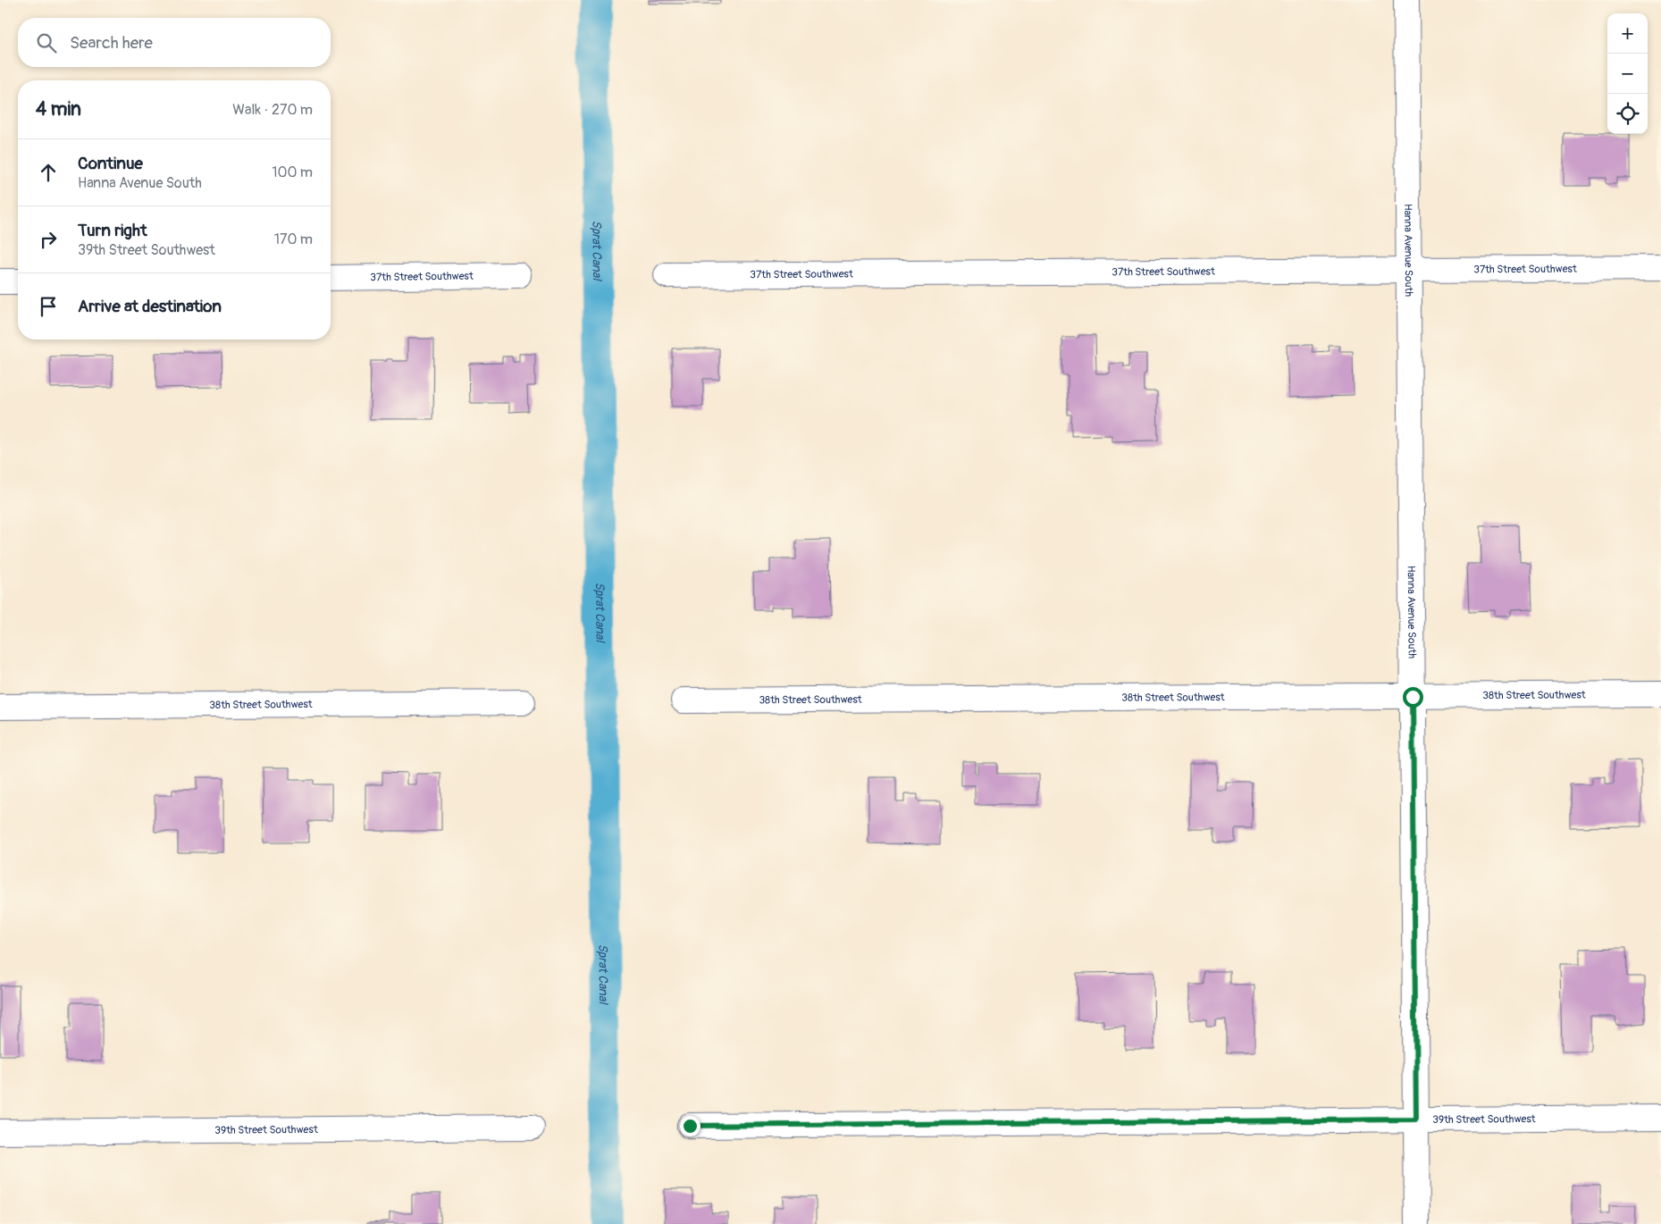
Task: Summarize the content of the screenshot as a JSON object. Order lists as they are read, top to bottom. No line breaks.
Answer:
{"streets":{"street":["Hanna Avenue South","37th Street Southwest","38th Street Southwest","39th Street Southwest"]},"crossings":[["Hanna Avenue South","37th Street Southwest"],["Hanna Avenue South","38th Street Southwest"],["Hanna Avenue South","39th Street Southwest"]],"water":["Sprat Canal"],"page":{"map_buttons":["+","−"],"search":"Search here","heading":["4 min","Walk · 270 m"],"list":[["Continue","Hanna Avenue South","100 m"],["Turn right","39th Street Southwest","170 m"],"Arrive at destination"]}}
